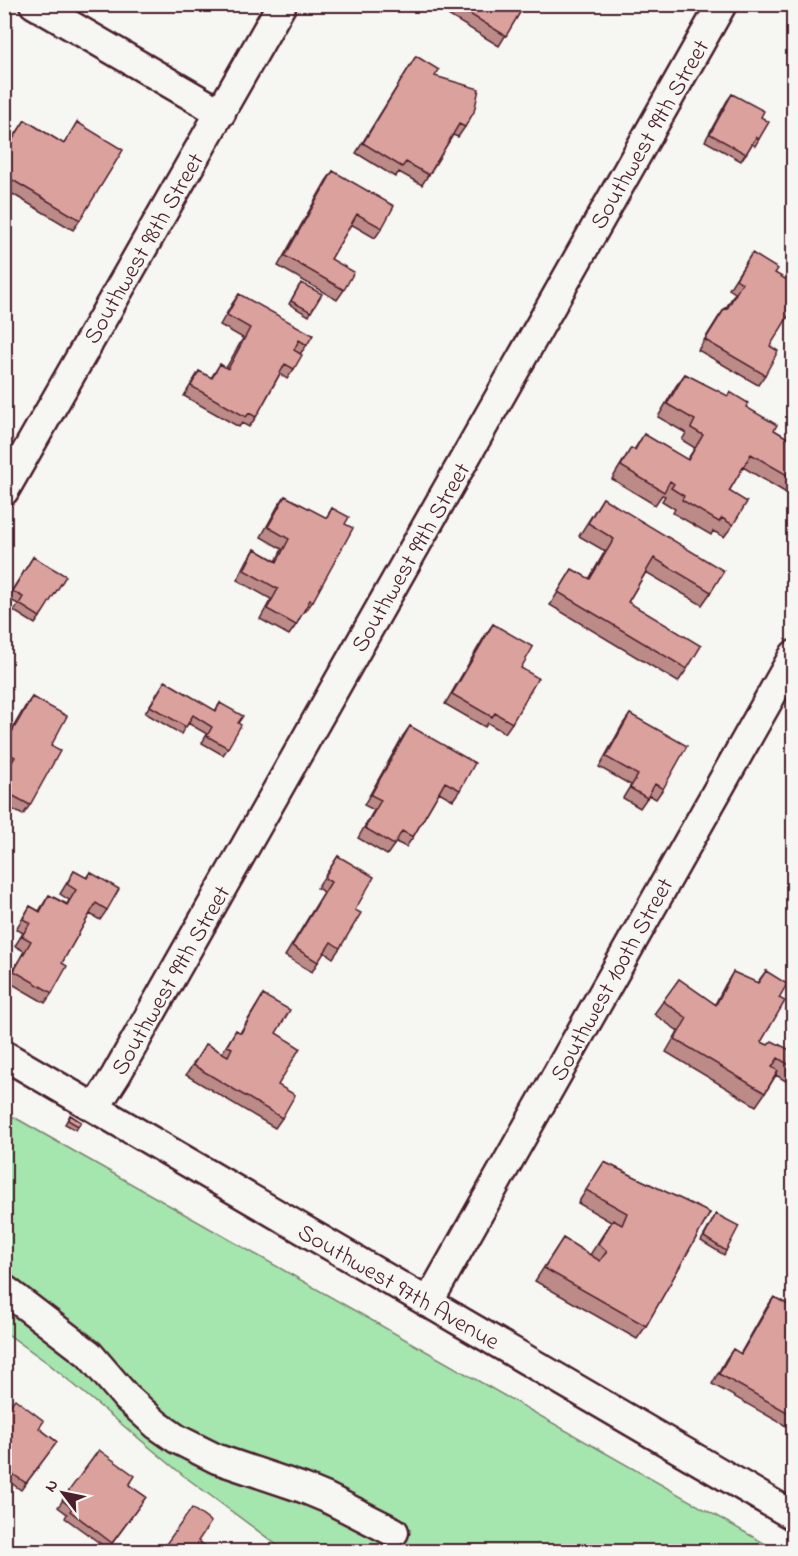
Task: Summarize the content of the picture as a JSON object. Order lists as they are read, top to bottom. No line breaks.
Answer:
{"streets":{"street":["Southwest 99th Street","Southwest 98th Street","Southwest 100th Street","Southwest 97th Avenue"]},"crossings":[["Southwest 99th Street","Southwest 97th Avenue"],["Southwest 100th Street","Southwest 97th Avenue"]],"north":"top left"}
